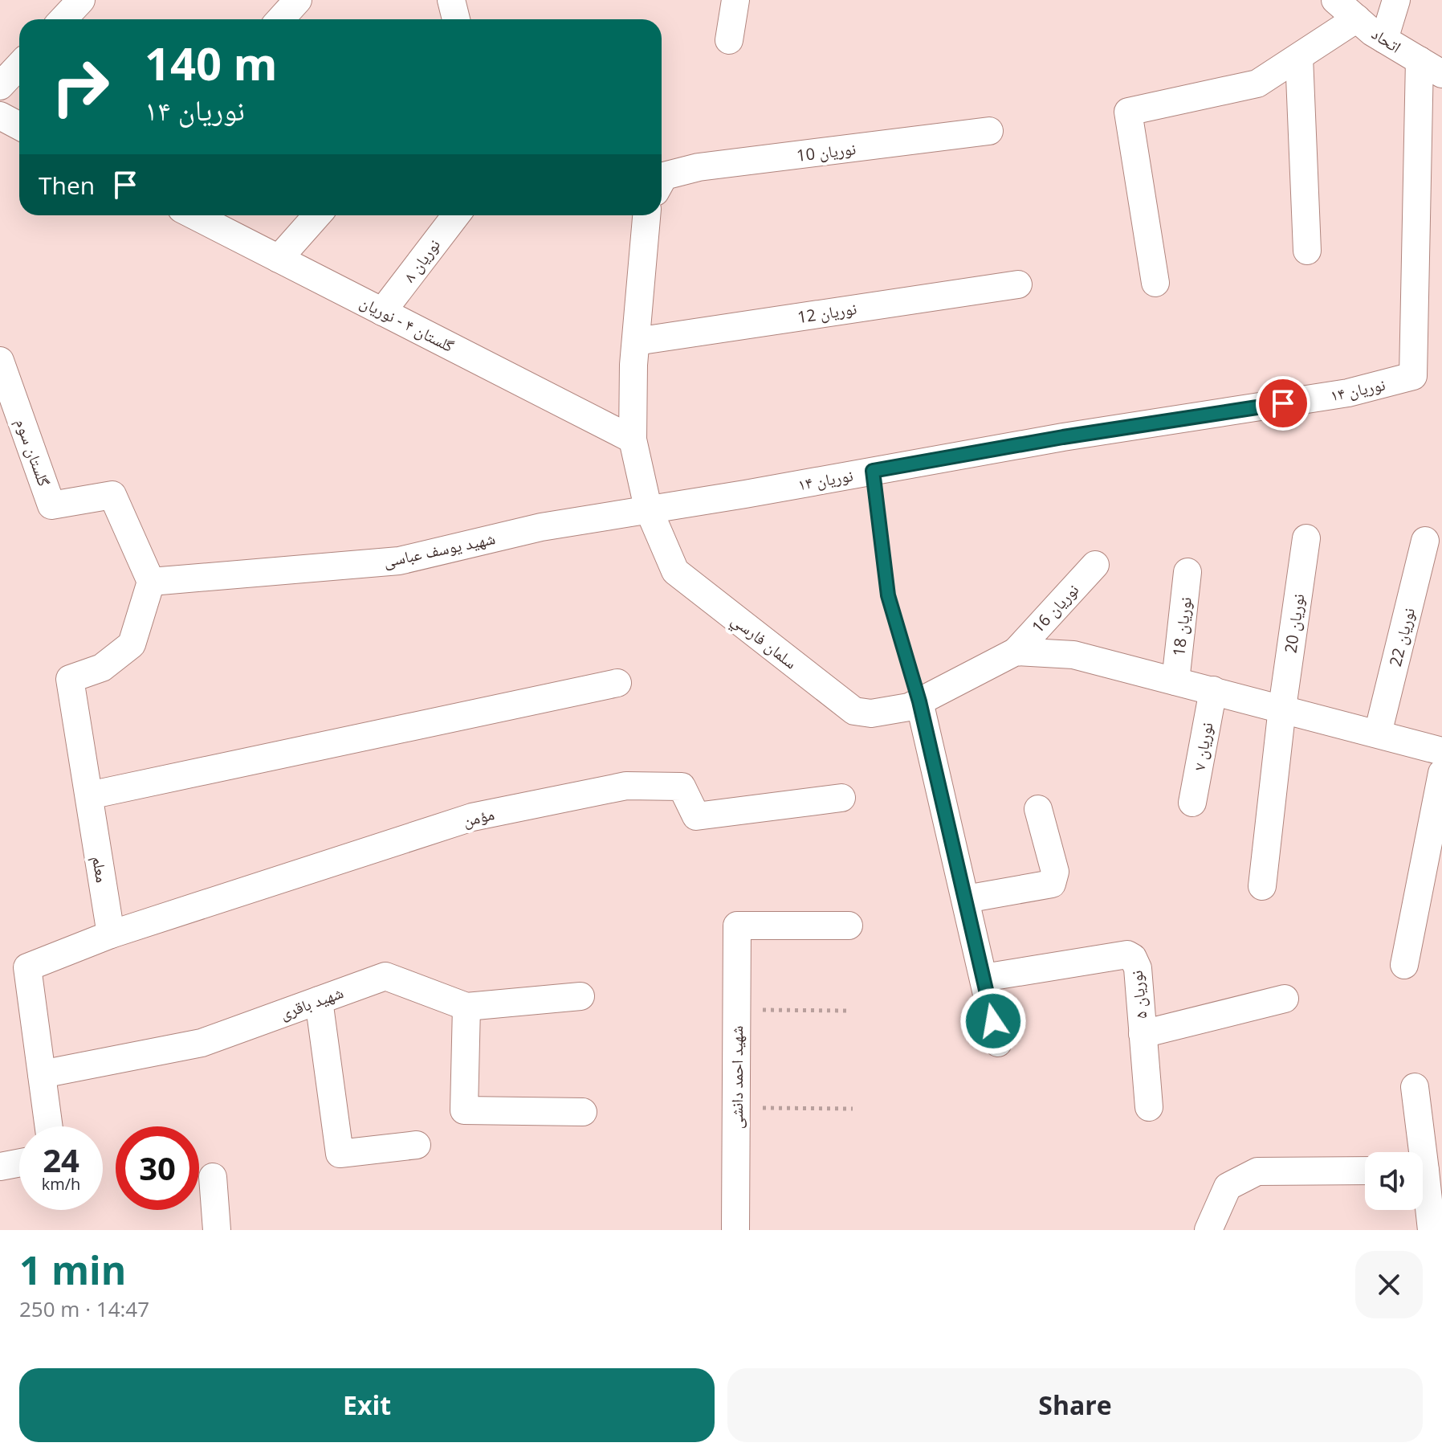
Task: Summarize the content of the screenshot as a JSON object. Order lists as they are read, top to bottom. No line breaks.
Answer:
{"streets":{"street":["اتحاد","نوریان 10","نوریان ۸","نوریان 12","گلستان ۴ - نوریان","نوریان ۱۴","گلستان سوم","شهید یوسف عباسی","نوریان 16","نوریان 20","نوریان 18","نوریان 22","سلمان فارسي","نوریان ۷","مؤمن","معلم","نوریان ۵","شهید باقری","شهید احمد دانشی"]},"crossings":[["اتحاد","نوریان ۱۴"],["نوریان ۸","گلستان ۴ - نوریان"],["نوریان 12","سلمان فارسي"],["گلستان ۴ - نوریان","سلمان فارسي"],["نوریان ۱۴","شهید یوسف عباسی"],["نوریان ۱۴","سلمان فارسي"],["گلستان سوم","شهید یوسف عباسی"],["گلستان سوم","معلم"],["شهید یوسف عباسی","سلمان فارسي"],["شهید یوسف عباسی","معلم"],["نوریان 16","سلمان فارسي"],["مؤمن","معلم"]],"page":{"turn":["140 m","نوریان ۱۴"],"then":"Then","speed":"24 km/h","limit":"30","heading":["1 min","250 m · 14:47"],"buttons":["Exit","Share"]}}
